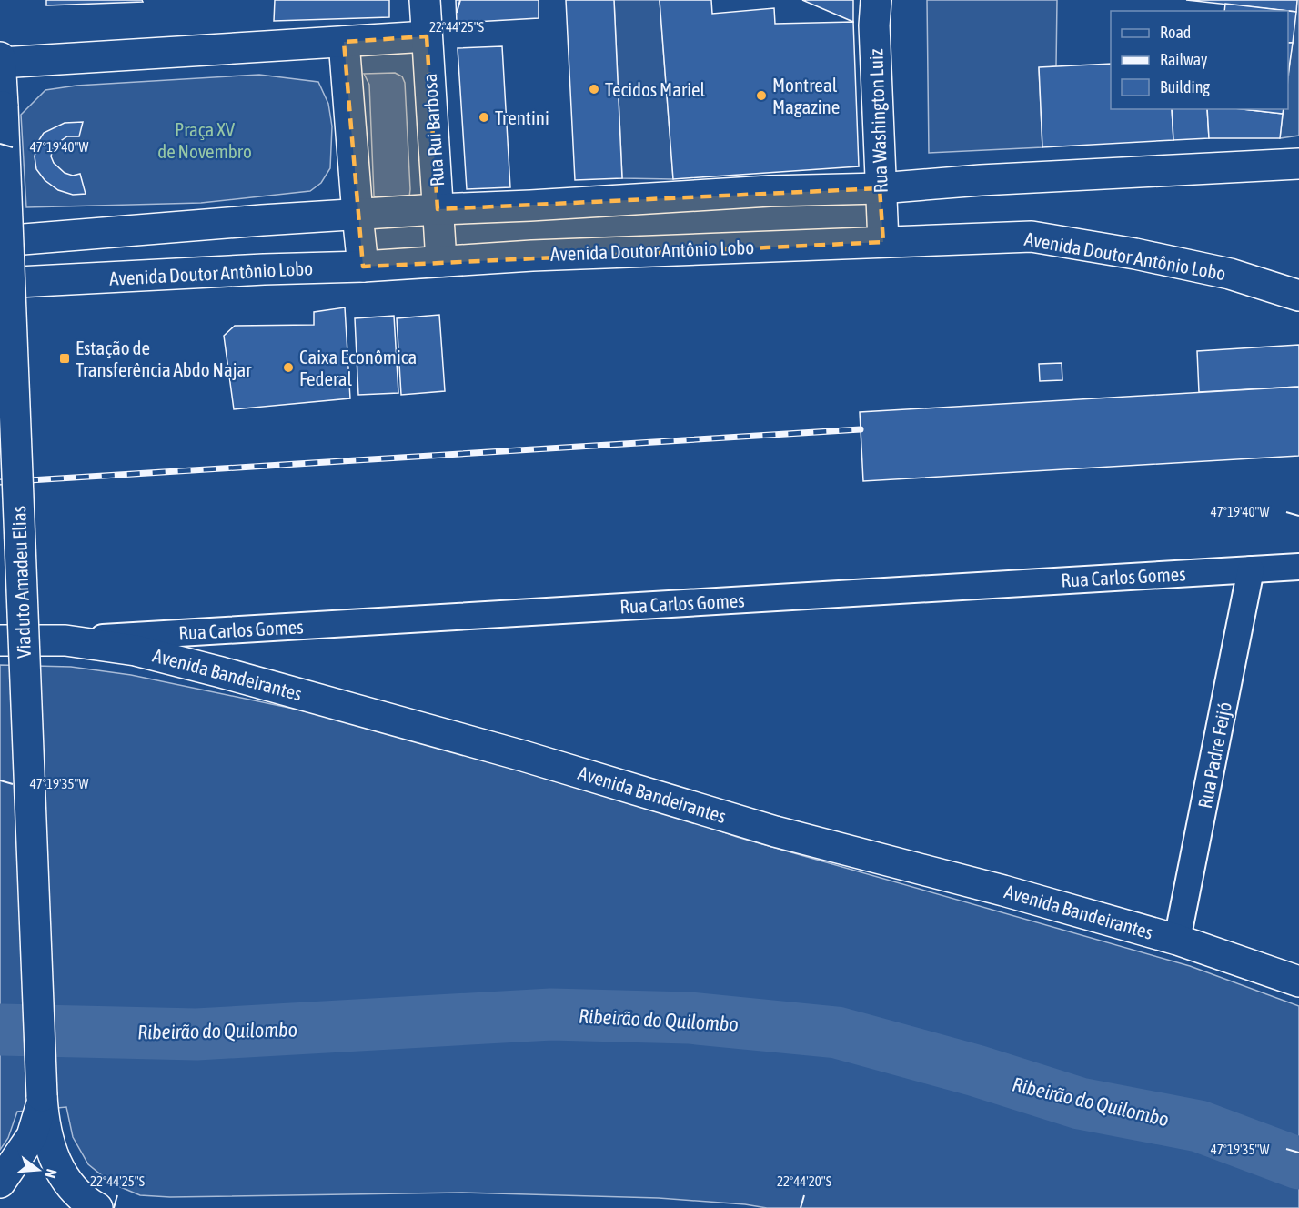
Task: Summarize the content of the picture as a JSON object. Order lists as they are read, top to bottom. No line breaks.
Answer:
{"streets":{"main road":["Rua Washington Luiz","Rua Rui Barbosa","Avenida Doutor Antônio Lobo","Viaduto Amadeu Elias","Avenida Bandeirantes"],"street":["Rua Carlos Gomes","Rua Padre Feijó"]},"crossings":[["Rua Washington Luiz","Avenida Doutor Antônio Lobo"],["Rua Rui Barbosa","Avenida Doutor Antônio Lobo"],["Rua Carlos Gomes","Avenida Bandeirantes"],["Rua Carlos Gomes","Rua Padre Feijó"],["Avenida Bandeirantes","Rua Padre Feijó"]],"water":["Ribeirão do Quilombo"],"parks":["Praça XV de Novembro"],"places":{"other":["Tecidos Mariel","Montreal Magazine","Trentini","Caixa Econômica Federal"],"transit":["Estação de Transferência Abdo Najar"]},"legend":["Road","Railway","Building"],"north":"right","coordinates":["22°44'25\"S","47°19'40\"W","47°19'35\"W","22°44'20\"S"]}
